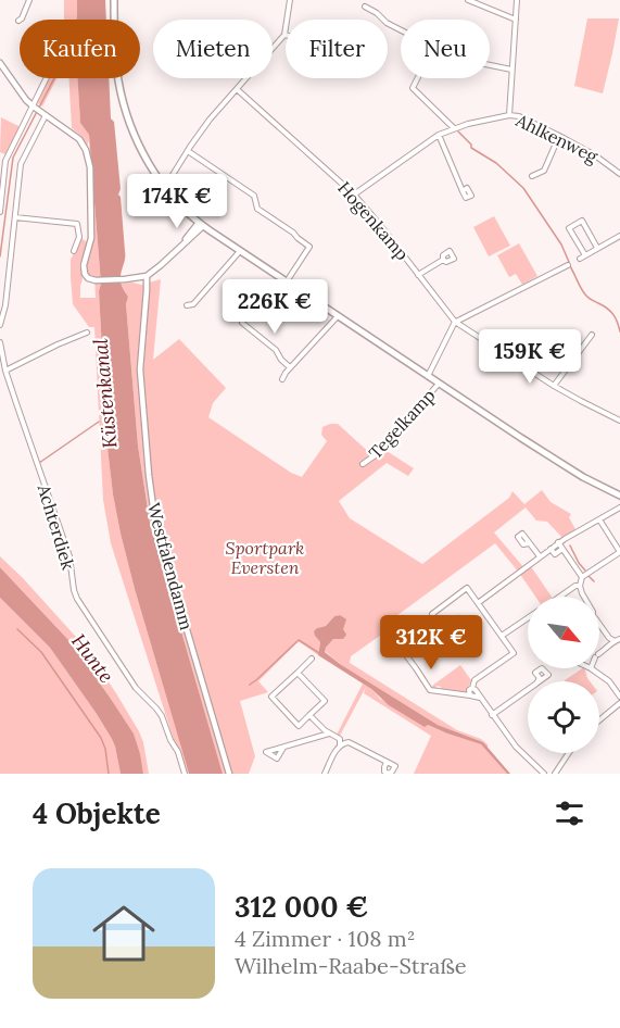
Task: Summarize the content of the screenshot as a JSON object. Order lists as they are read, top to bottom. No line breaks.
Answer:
{"streets":{"street":["Ahlkenweg","Hogenkamp","Tegelkamp","Achterdiek","Westfalendamm"]},"crossings":[["Ahlkenweg","Hogenkamp"]],"water":["Küstenkanal","Hunte"],"parks":["Sportpark Eversten"],"north":"bottom right","page":{"chip":["Kaufen","Mieten","Filter","Neu"],"price":["174K €","226K €","159K €","312K €"],"heading":"4 Objekte","list":[{"name":"312 000 €","note":"4 Zimmer · 108 m² · Wilhelm-Raabe-Straße"}]}}
